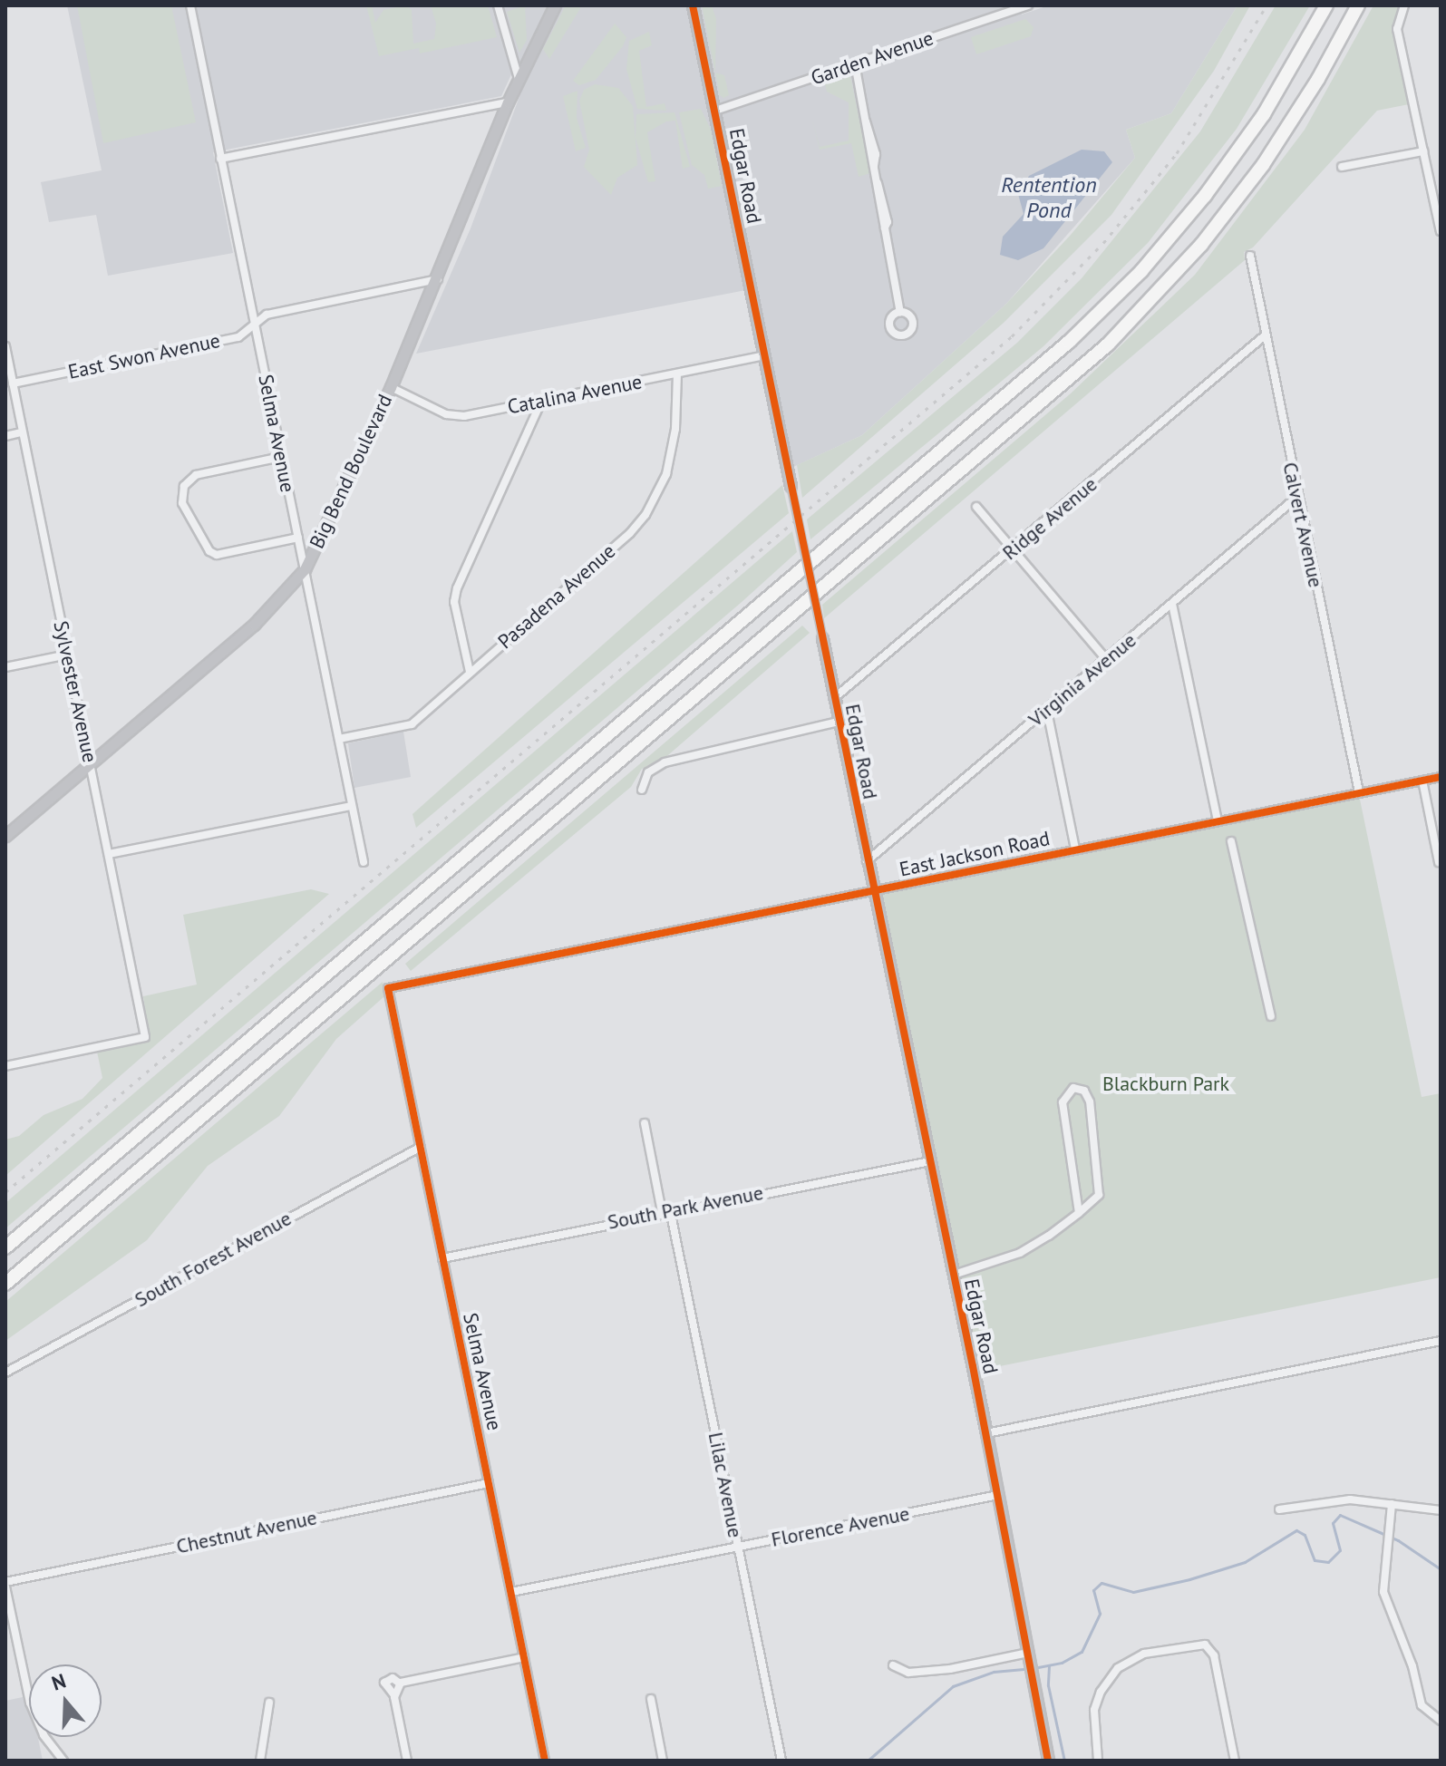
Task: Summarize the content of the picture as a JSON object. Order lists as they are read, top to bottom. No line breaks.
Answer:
{"streets":{"street":["Garden Avenue","Edgar Road","East Swon Avenue","Catalina Avenue","Selma Avenue","Big Bend Boulevard","Ridge Avenue","Calvert Avenue","Pasadena Avenue","Virginia Avenue","Sylvester Avenue","East Jackson Road","South Park Avenue","South Forest Avenue","Lilac Avenue","Florence Avenue","Chestnut Avenue"]},"crossings":[["Garden Avenue","Edgar Road"],["Edgar Road","Catalina Avenue"],["Edgar Road","Ridge Avenue"],["Edgar Road","Virginia Avenue"],["Edgar Road","East Jackson Road"],["Edgar Road","South Park Avenue"],["Edgar Road","Florence Avenue"],["East Swon Avenue","Selma Avenue"],["East Swon Avenue","Big Bend Boulevard"],["East Swon Avenue","Sylvester Avenue"],["Catalina Avenue","Big Bend Boulevard"],["Catalina Avenue","Pasadena Avenue"],["Selma Avenue","Big Bend Boulevard"],["Selma Avenue","Pasadena Avenue"],["Selma Avenue","East Jackson Road"],["Selma Avenue","South Park Avenue"],["Selma Avenue","South Forest Avenue"],["Selma Avenue","Florence Avenue"],["Selma Avenue","Chestnut Avenue"],["Big Bend Boulevard","Sylvester Avenue"],["Ridge Avenue","Calvert Avenue"],["Calvert Avenue","Virginia Avenue"],["Calvert Avenue","East Jackson Road"],["South Park Avenue","Lilac Avenue"],["Lilac Avenue","Florence Avenue"]],"water":["Rentention Pond"],"parks":["Blackburn Park"],"north":"top"}
